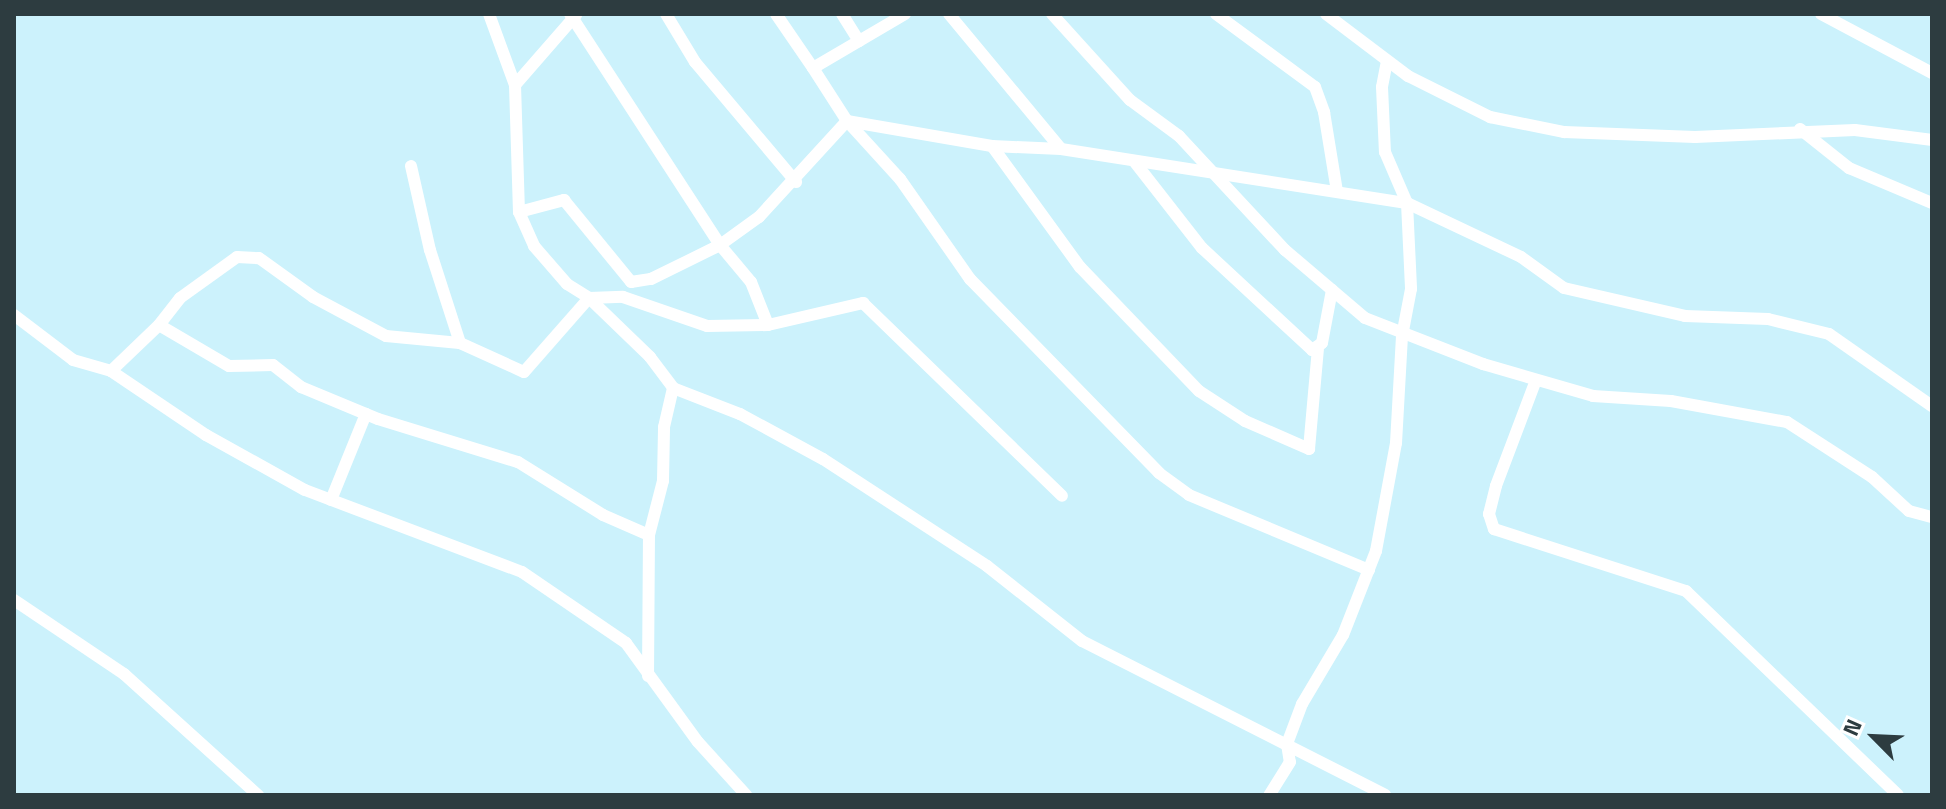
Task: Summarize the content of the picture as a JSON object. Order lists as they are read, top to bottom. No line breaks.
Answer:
{"north":"top left"}
